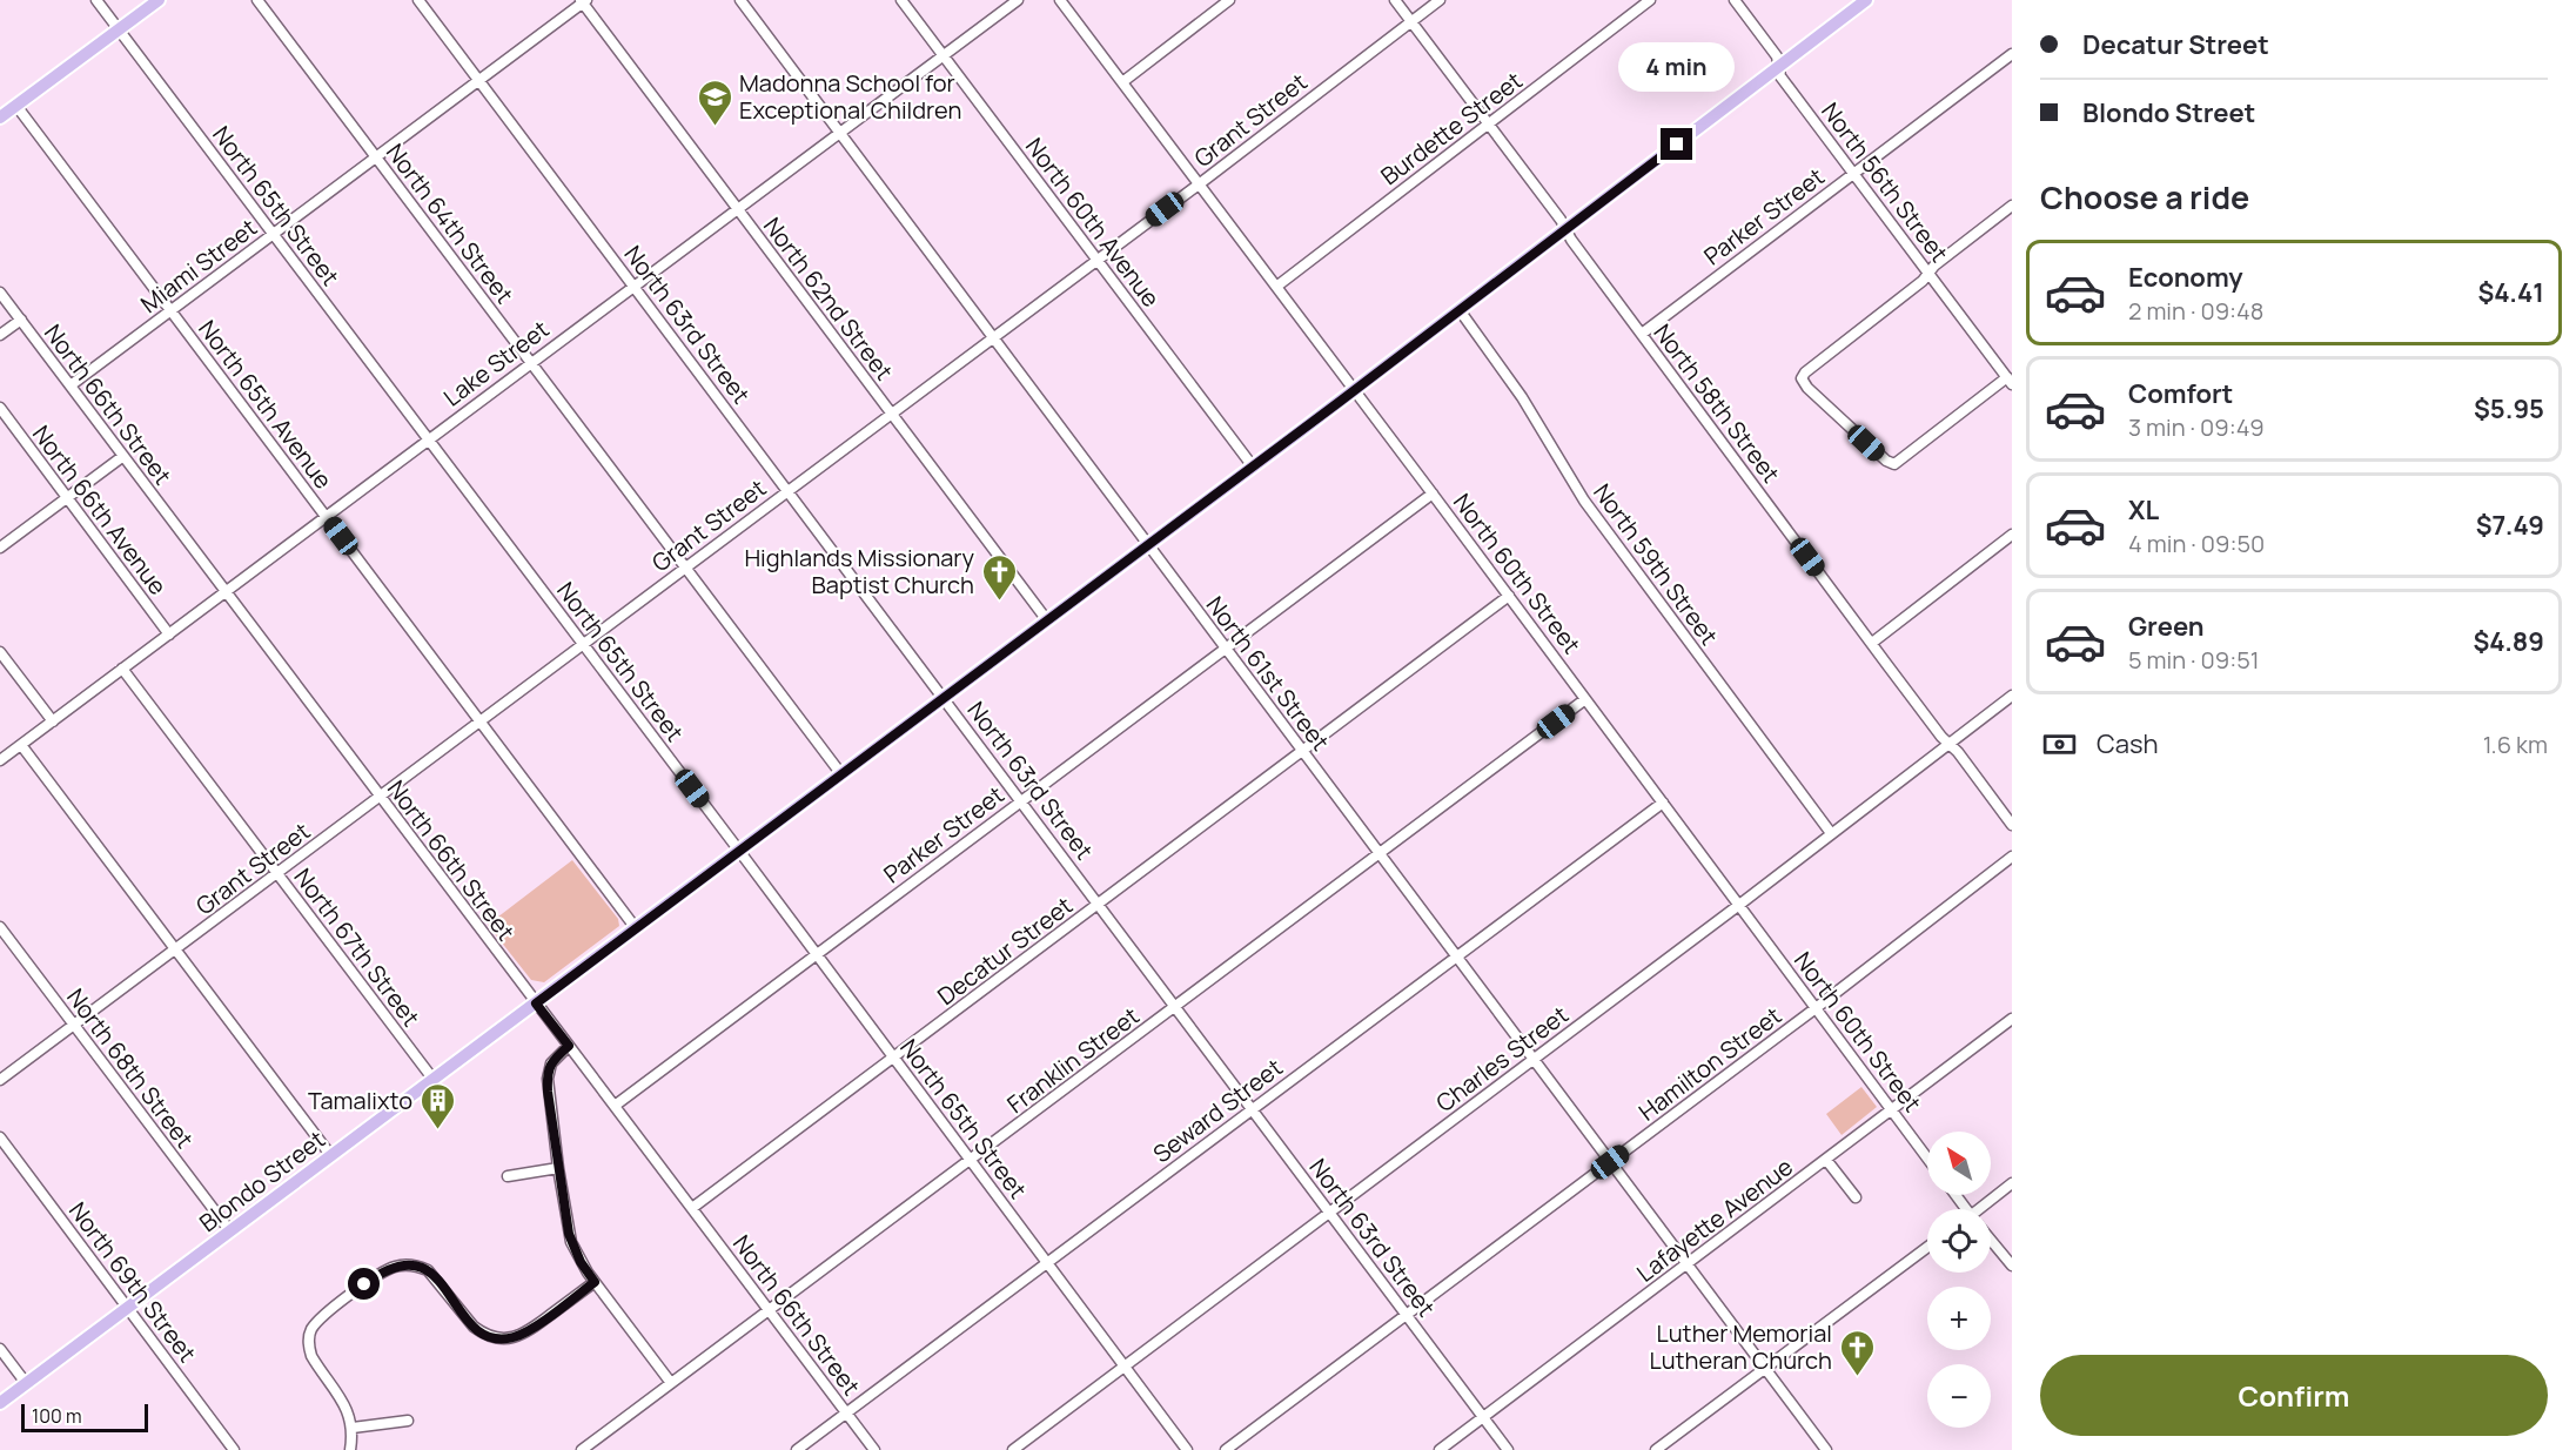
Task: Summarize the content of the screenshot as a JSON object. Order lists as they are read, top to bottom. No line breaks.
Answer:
{"streets":{"main road":["Blondo Street"],"street":["Grant Street","Burdette Street","North 56th Street","North 65th Street","Parker Street","North 60th Avenue","North 64th Street","Miami Street","North 62nd Street","North 63rd Street","Lake Street","North 58th Street","North 66th Street","North 65th Avenue","North 66th Avenue","North 59th Street","North 60th Street","North 61st Street","North 67th Street","Decatur Street","Charles Street","Franklin Street","Hamilton Street","North 68th Street","Seward Street","Lafayette Avenue","North 69th Street"]},"crossings":[["Grant Street","North 65th Street"],["Grant Street","North 60th Avenue"],["Grant Street","North 64th Street"],["Grant Street","North 62nd Street"],["Grant Street","North 63rd Street"],["Grant Street","North 58th Street"],["Grant Street","North 66th Street"],["Grant Street","North 65th Avenue"],["Grant Street","North 60th Street"],["Grant Street","North 61st Street"],["Grant Street","North 67th Street"],["Grant Street","North 68th Street"],["Burdette Street","North 58th Street"],["Burdette Street","North 60th Street"],["North 56th Street","Parker Street"],["North 56th Street","Blondo Street"],["North 65th Street","Parker Street"],["North 65th Street","Miami Street"],["North 65th Street","Lake Street"],["North 65th Street","Decatur Street"],["North 65th Street","Charles Street"],["North 65th Street","Franklin Street"],["North 65th Street","Seward Street"],["North 65th Street","Blondo Street"],["Parker Street","North 63rd Street"],["Parker Street","North 58th Street"],["Parker Street","North 66th Street"],["Parker Street","North 60th Street"],["Parker Street","North 61st Street"],["North 60th Avenue","Lake Street"],["North 60th Avenue","Blondo Street"],["North 64th Street","Miami Street"],["North 64th Street","Lake Street"],["North 64th Street","Blondo Street"],["Miami Street","North 62nd Street"],["Miami Street","North 63rd Street"],["Miami Street","North 66th Street"],["Miami Street","North 65th Avenue"],["North 62nd Street","Lake Street"],["North 62nd Street","Blondo Street"],["North 63rd Street","Lake Street"],["North 63rd Street","Decatur Street"],["North 63rd Street","Charles Street"],["North 63rd Street","Franklin Street"],["North 63rd Street","Hamilton Street"],["North 63rd Street","Seward Street"],["North 63rd Street","Blondo Street"],["North 63rd Street","Lafayette Avenue"],["Lake Street","North 66th Street"],["Lake Street","North 65th Avenue"],["Lake Street","North 66th Avenue"],["Lake Street","North 61st Street"],["Lake Street","North 67th Street"],["North 58th Street","Charles Street"],["North 58th Street","Blondo Street"],["North 66th Street","Decatur Street"],["North 66th Street","Franklin Street"],["North 66th Street","Seward Street"],["North 66th Street","Blondo Street"],["North 65th Avenue","Blondo Street"],["North 59th Street","Charles Street"],["North 59th Street","Blondo Street"],["North 60th Street","Decatur Street"],["North 60th Street","Charles Street"],["North 60th Street","Franklin Street"],["North 60th Street","Hamilton Street"],["North 60th Street","Seward Street"],["North 60th Street","Blondo Street"],["North 60th Street","Lafayette Avenue"],["North 61st Street","Decatur Street"],["North 61st Street","Charles Street"],["North 61st Street","Franklin Street"],["North 61st Street","Hamilton Street"],["North 61st Street","Seward Street"],["North 61st Street","Blondo Street"],["North 61st Street","Lafayette Avenue"],["North 67th Street","Blondo Street"],["North 68th Street","Blondo Street"],["Blondo Street","North 69th Street"]],"places":{"school or university":["Madonna School for Exceptional Children"],"church":["Highlands Missionary Baptist Church","Luther Memorial Lutheran Church"],"building":["Tamalixto"]},"scale_bar":"100 m","north":"top left","page":{"banner":["Decatur Street","Blondo Street"],"bubble":"4 min","heading":"Choose a ride","list":[{"name":"Economy","note":"2 min · 09:48","value":"$4.41"},{"name":"Comfort","note":"3 min · 09:49","value":"$5.95"},{"name":"XL","note":"4 min · 09:50","value":"$7.49"},{"name":"Green","note":"5 min · 09:51","value":"$4.89"}],"pay":["Cash","1.6 km"],"map_buttons":["+","−"],"buttons":"Confirm","scale":"100 m"}}
